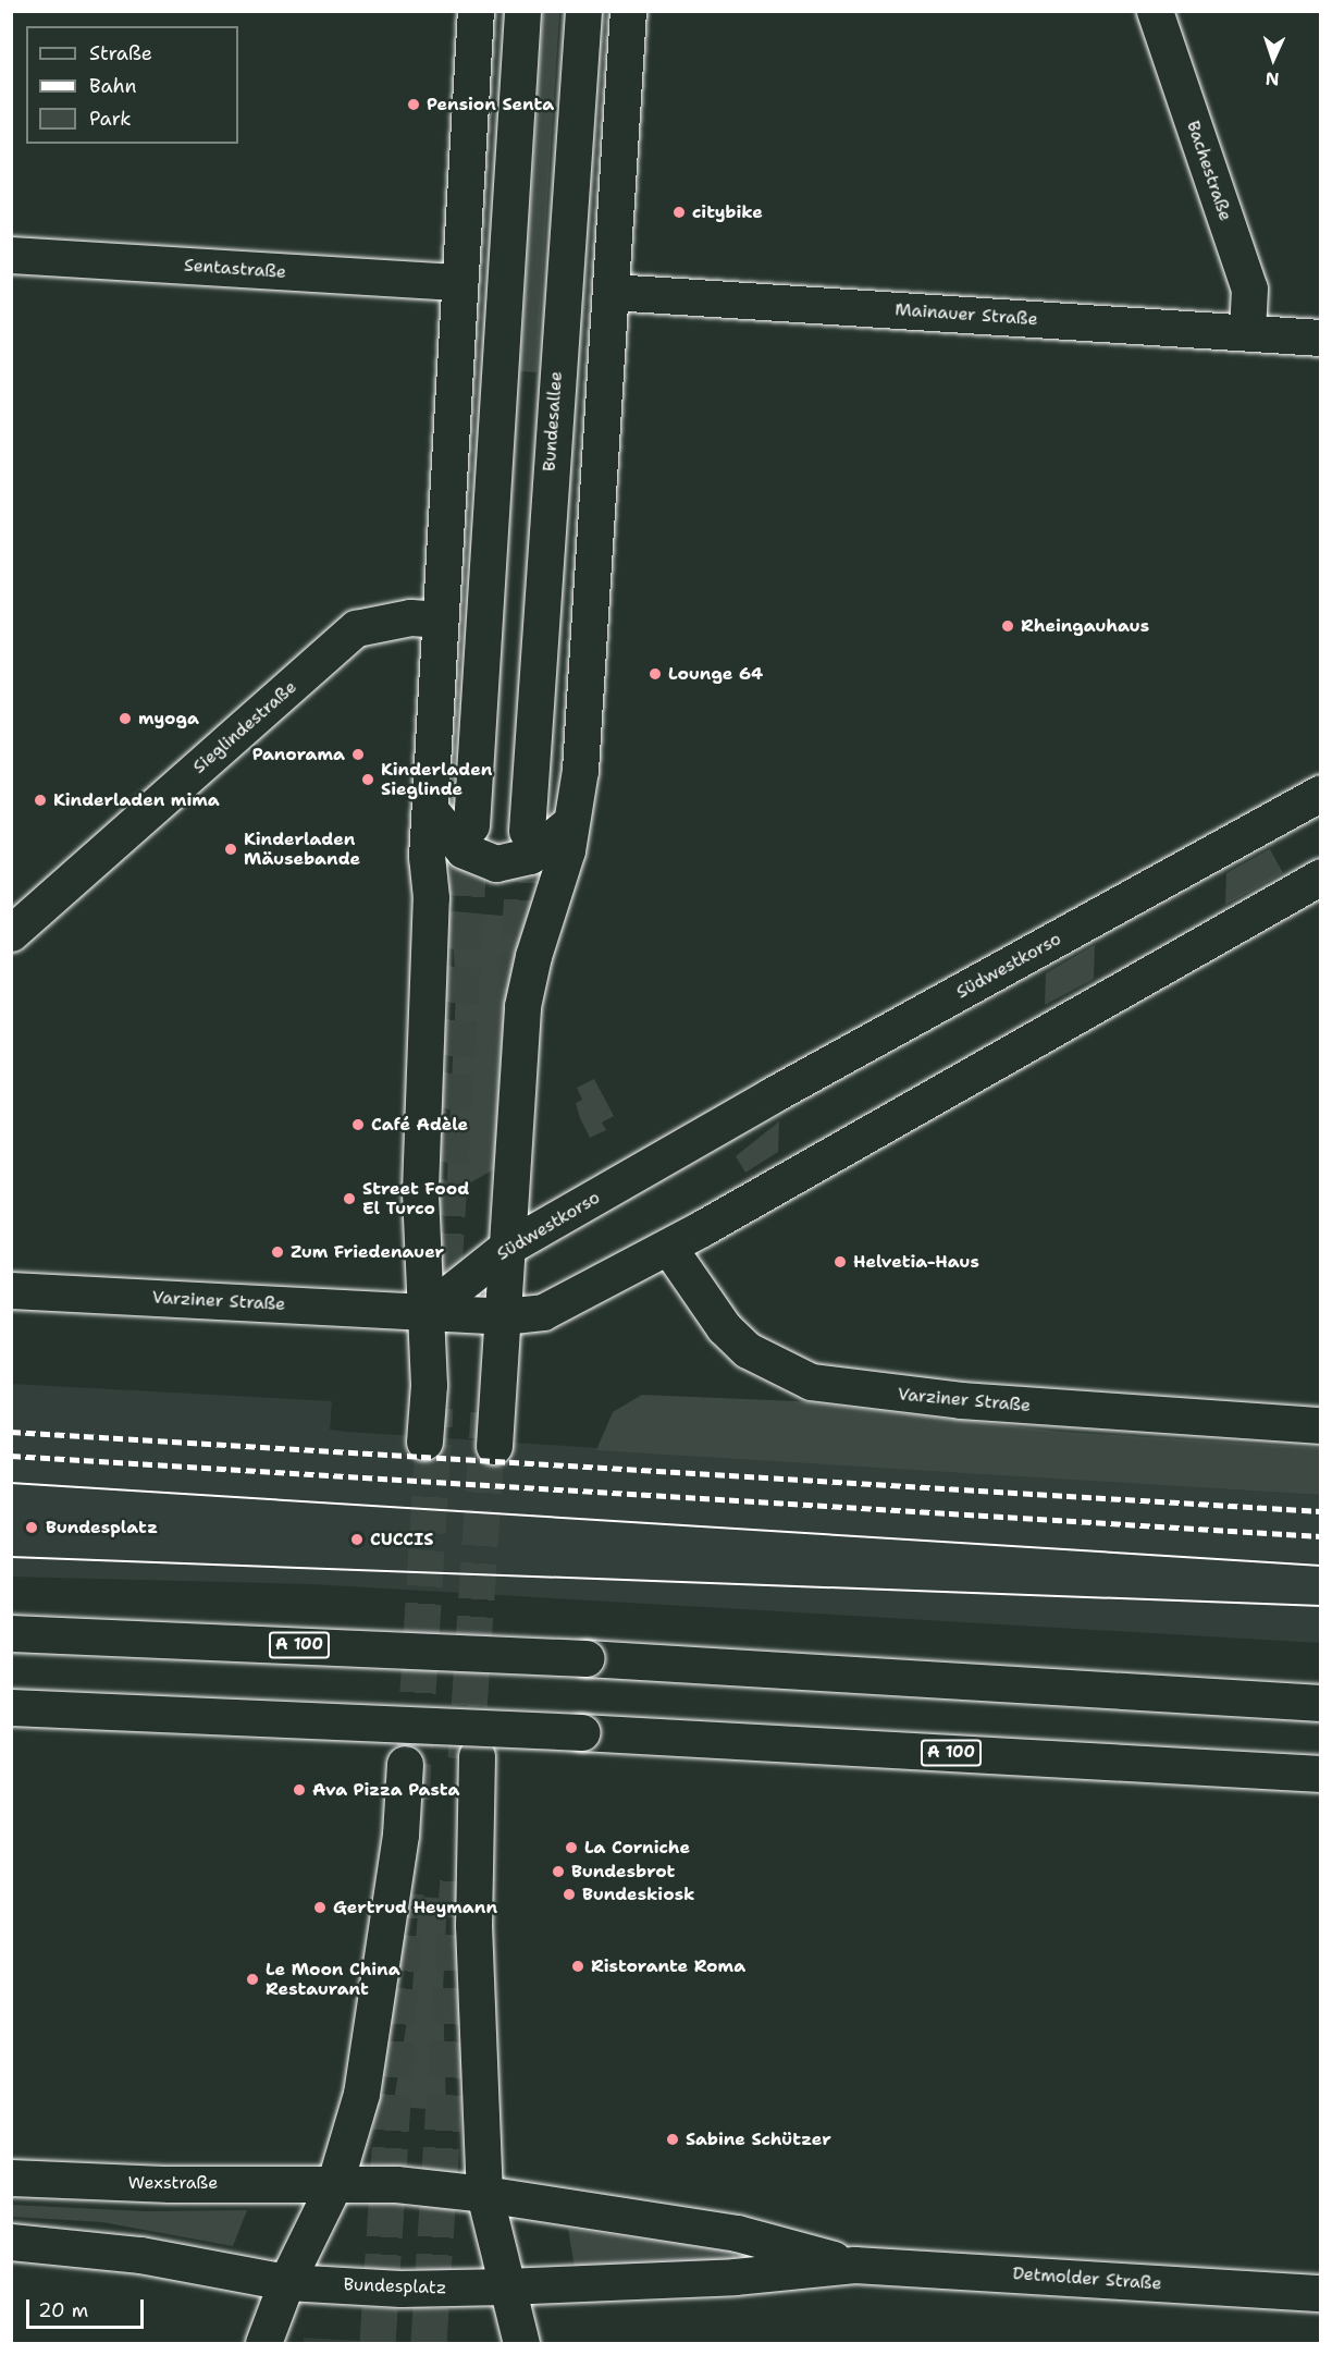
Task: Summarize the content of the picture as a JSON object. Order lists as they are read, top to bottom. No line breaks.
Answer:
{"streets":{"main road":["Bachestraße","Sentastraße","Mainauer Straße","Bundesallee","Sieglindestraße","Südwestkorso","Varziner Straße","A 100","Wexstraße","Detmolder Straße","Bundesplatz"]},"crossings":[["Bachestraße","Mainauer Straße"],["Südwestkorso","Varziner Straße"],["Detmolder Straße","Bundesplatz"]],"places":["Pension Senta","citybike","Rheingauhaus","Lounge 64","myoga","Panorama","Kinderladen Sieglinde","Kinderladen mima","Kinderladen Mäusebande","Café Adèle","Street Food El Turco","Zum Friedenauer","Helvetia-Haus","Bundesplatz","CUCCIS","Ava Pizza Pasta","La Corniche","Bundesbrot","Bundeskiosk","Gertrud Heymann","Ristorante Roma","Le Moon China Restaurant","Sabine Schützer"],"legend":["Straße","Bahn","Park"],"scale_bar":"20 m","north":"bottom"}
